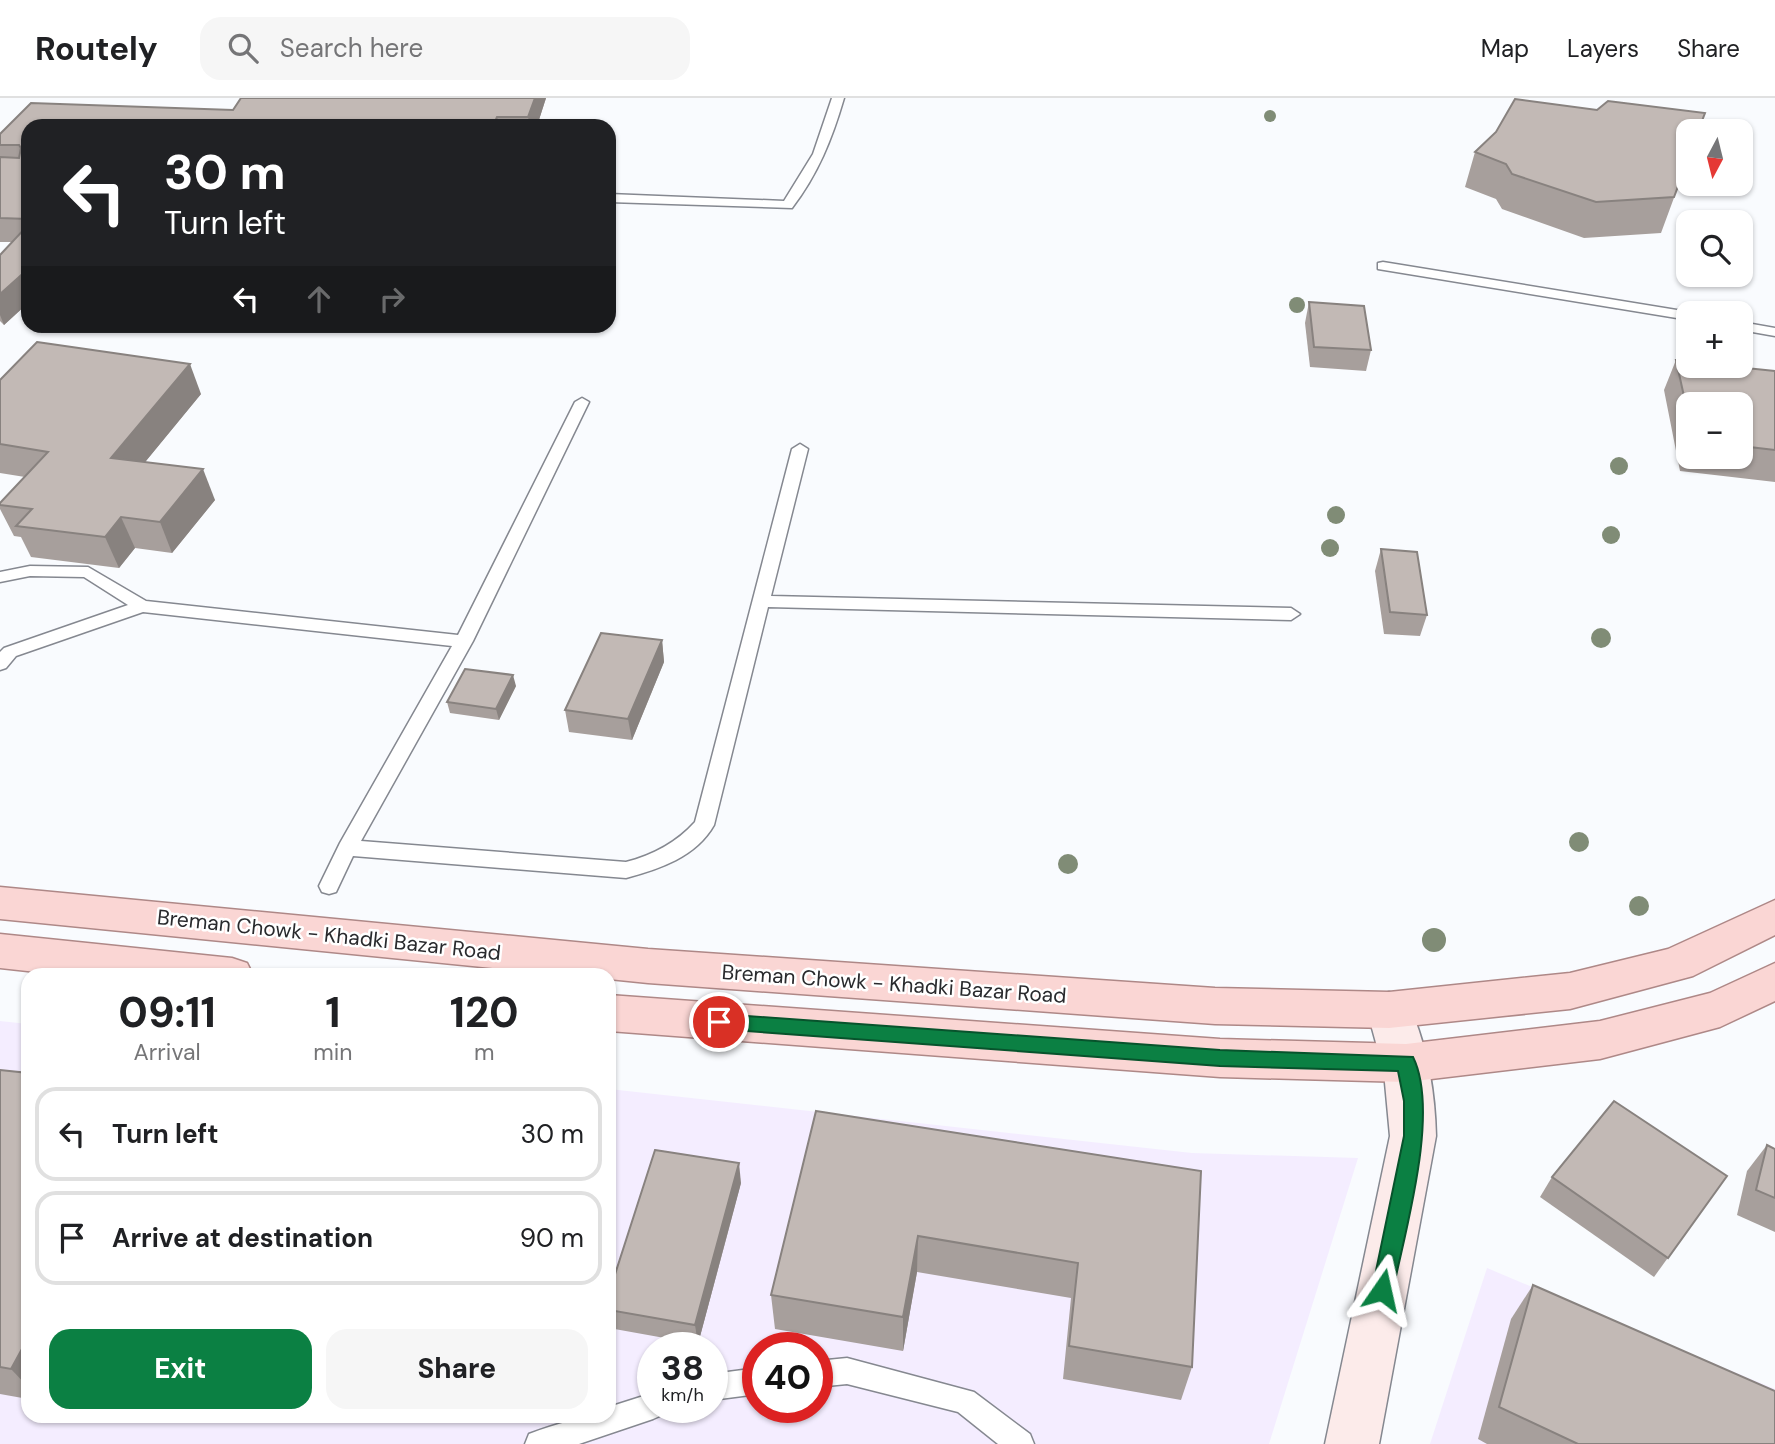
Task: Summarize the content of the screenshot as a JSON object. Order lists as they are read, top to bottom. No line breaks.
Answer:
{"streets":{"main road":["Breman Chowk - Khadki Bazar Road"]},"north":"bottom","page":{"header":"Routely","search":"Search here","nav":["Map","Layers","Share"],"map_buttons":["+","−"],"turn":["30 m","Turn left"],"eta":["09:11","Arrival","1","min","120","m"],"list":[{"name":"Turn left","value":"30 m"},{"name":"Arrive at destination","value":"90 m"}],"buttons":["Exit","Share"],"speed":"38 km/h","limit":"40"}}
